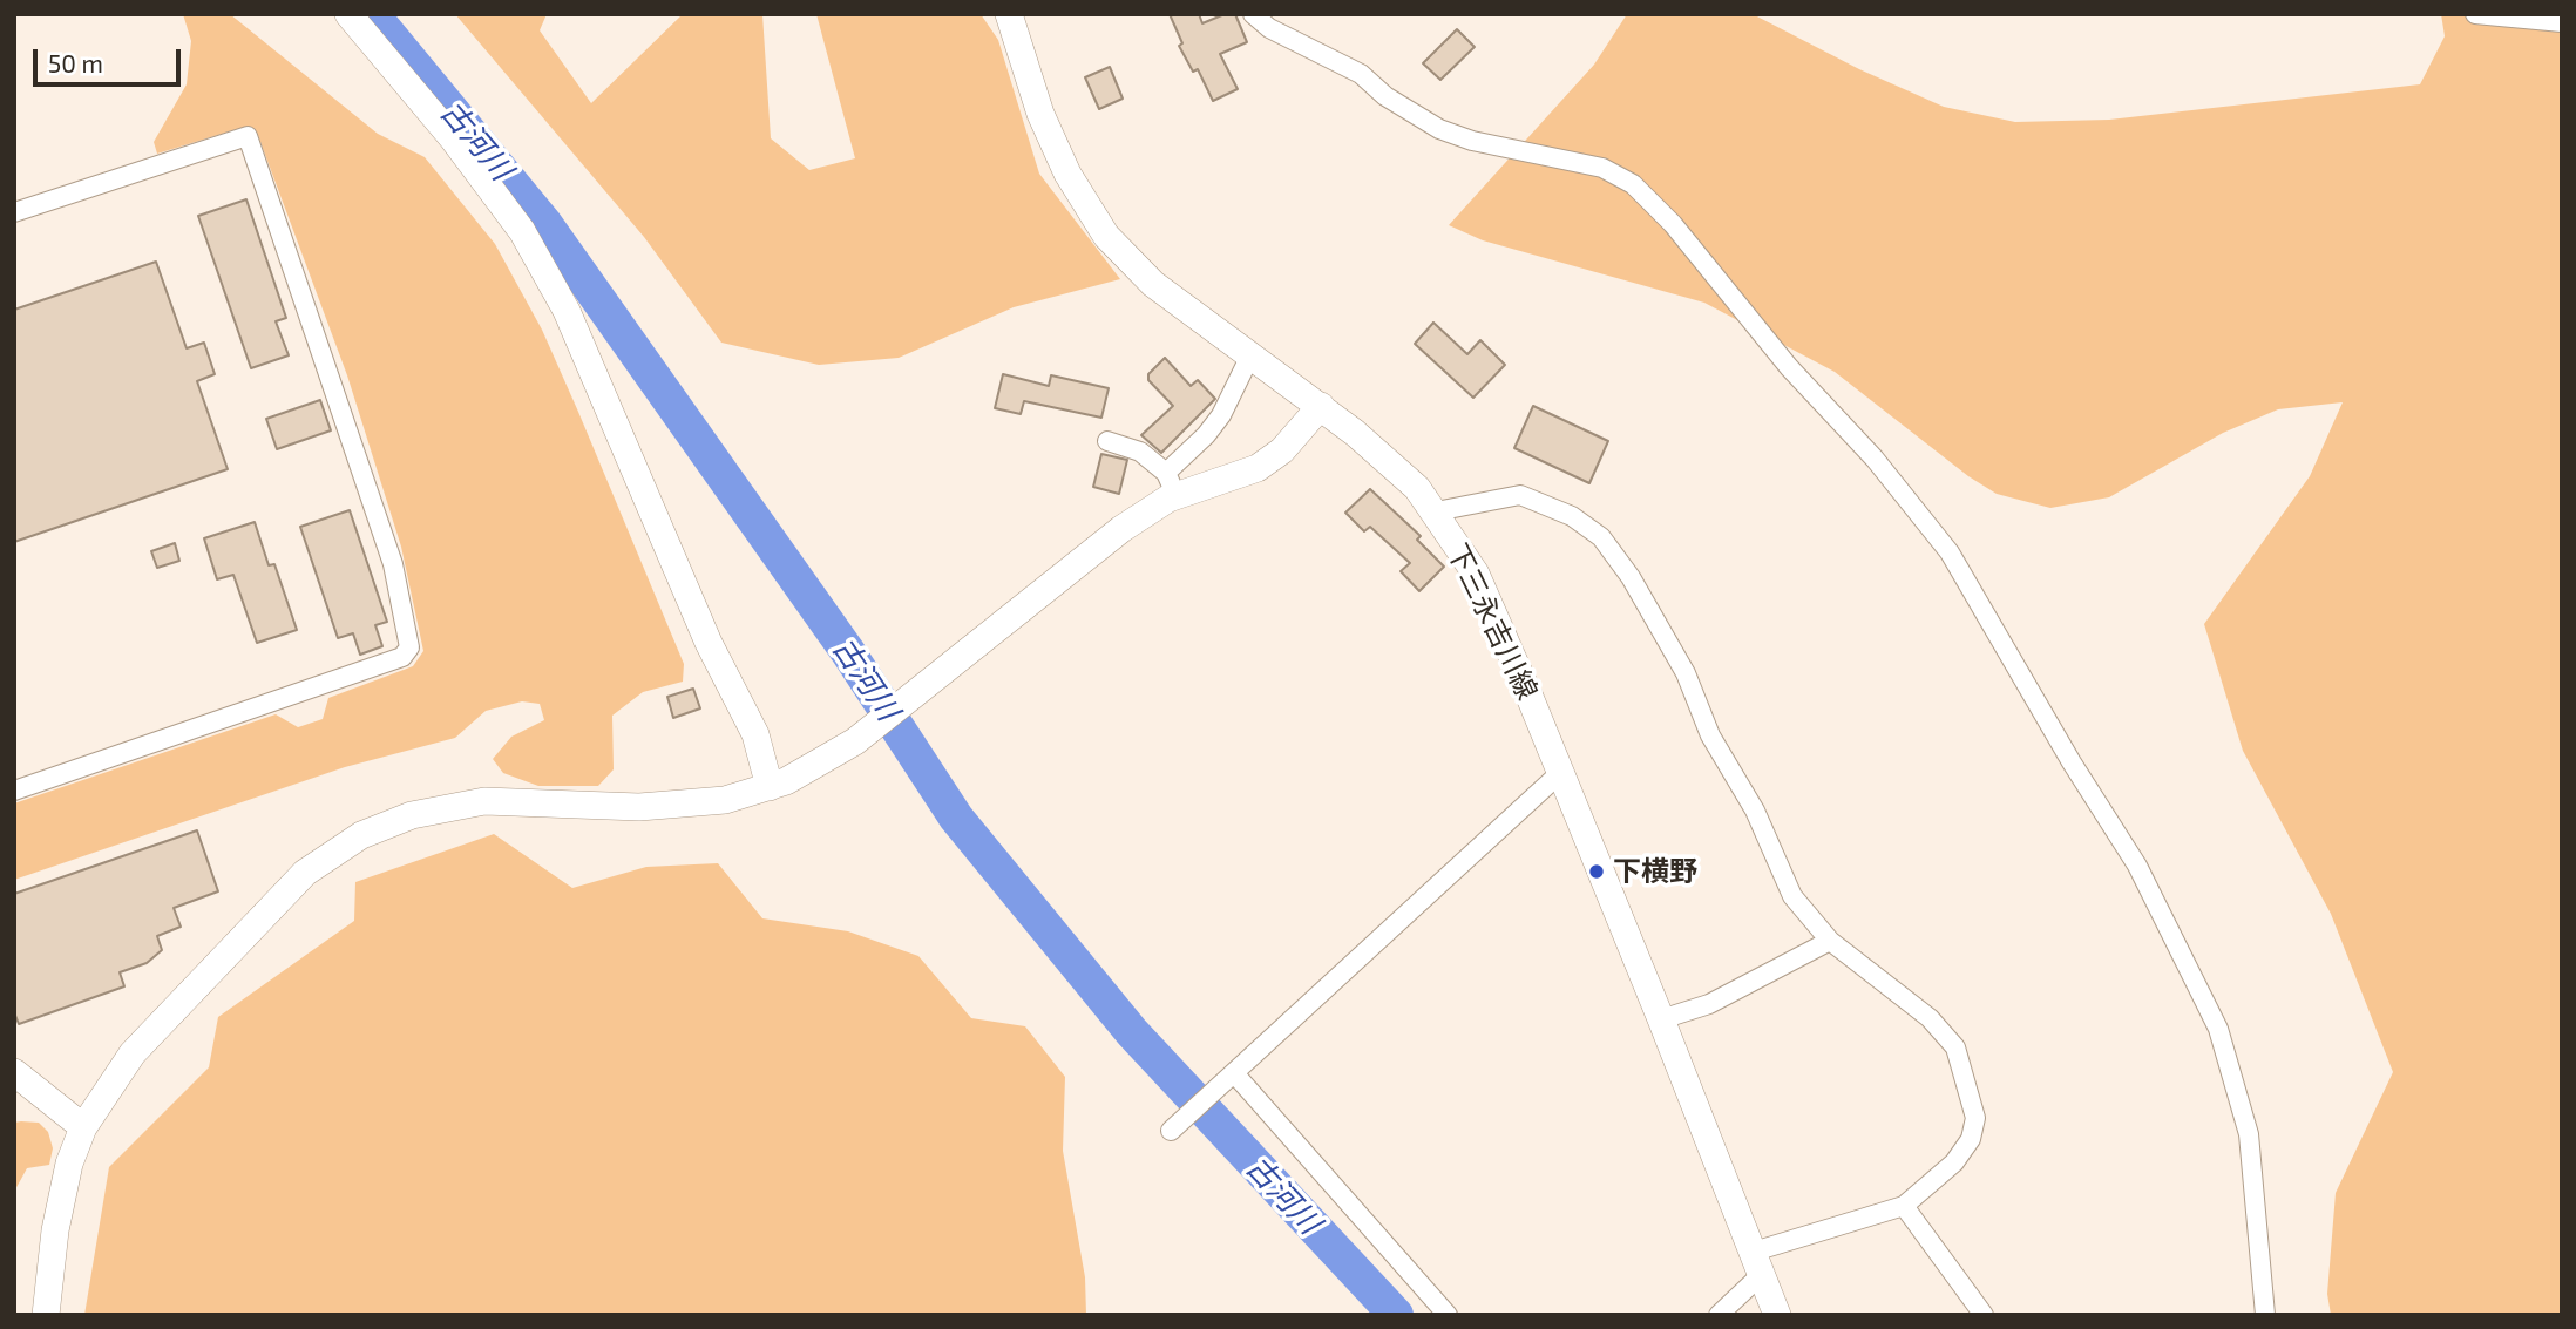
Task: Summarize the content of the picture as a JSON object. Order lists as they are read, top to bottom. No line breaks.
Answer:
{"streets":{"street":["下三永吉川線"]},"water":["古河川"],"places":["下横野"],"scale_bar":"50 m"}
